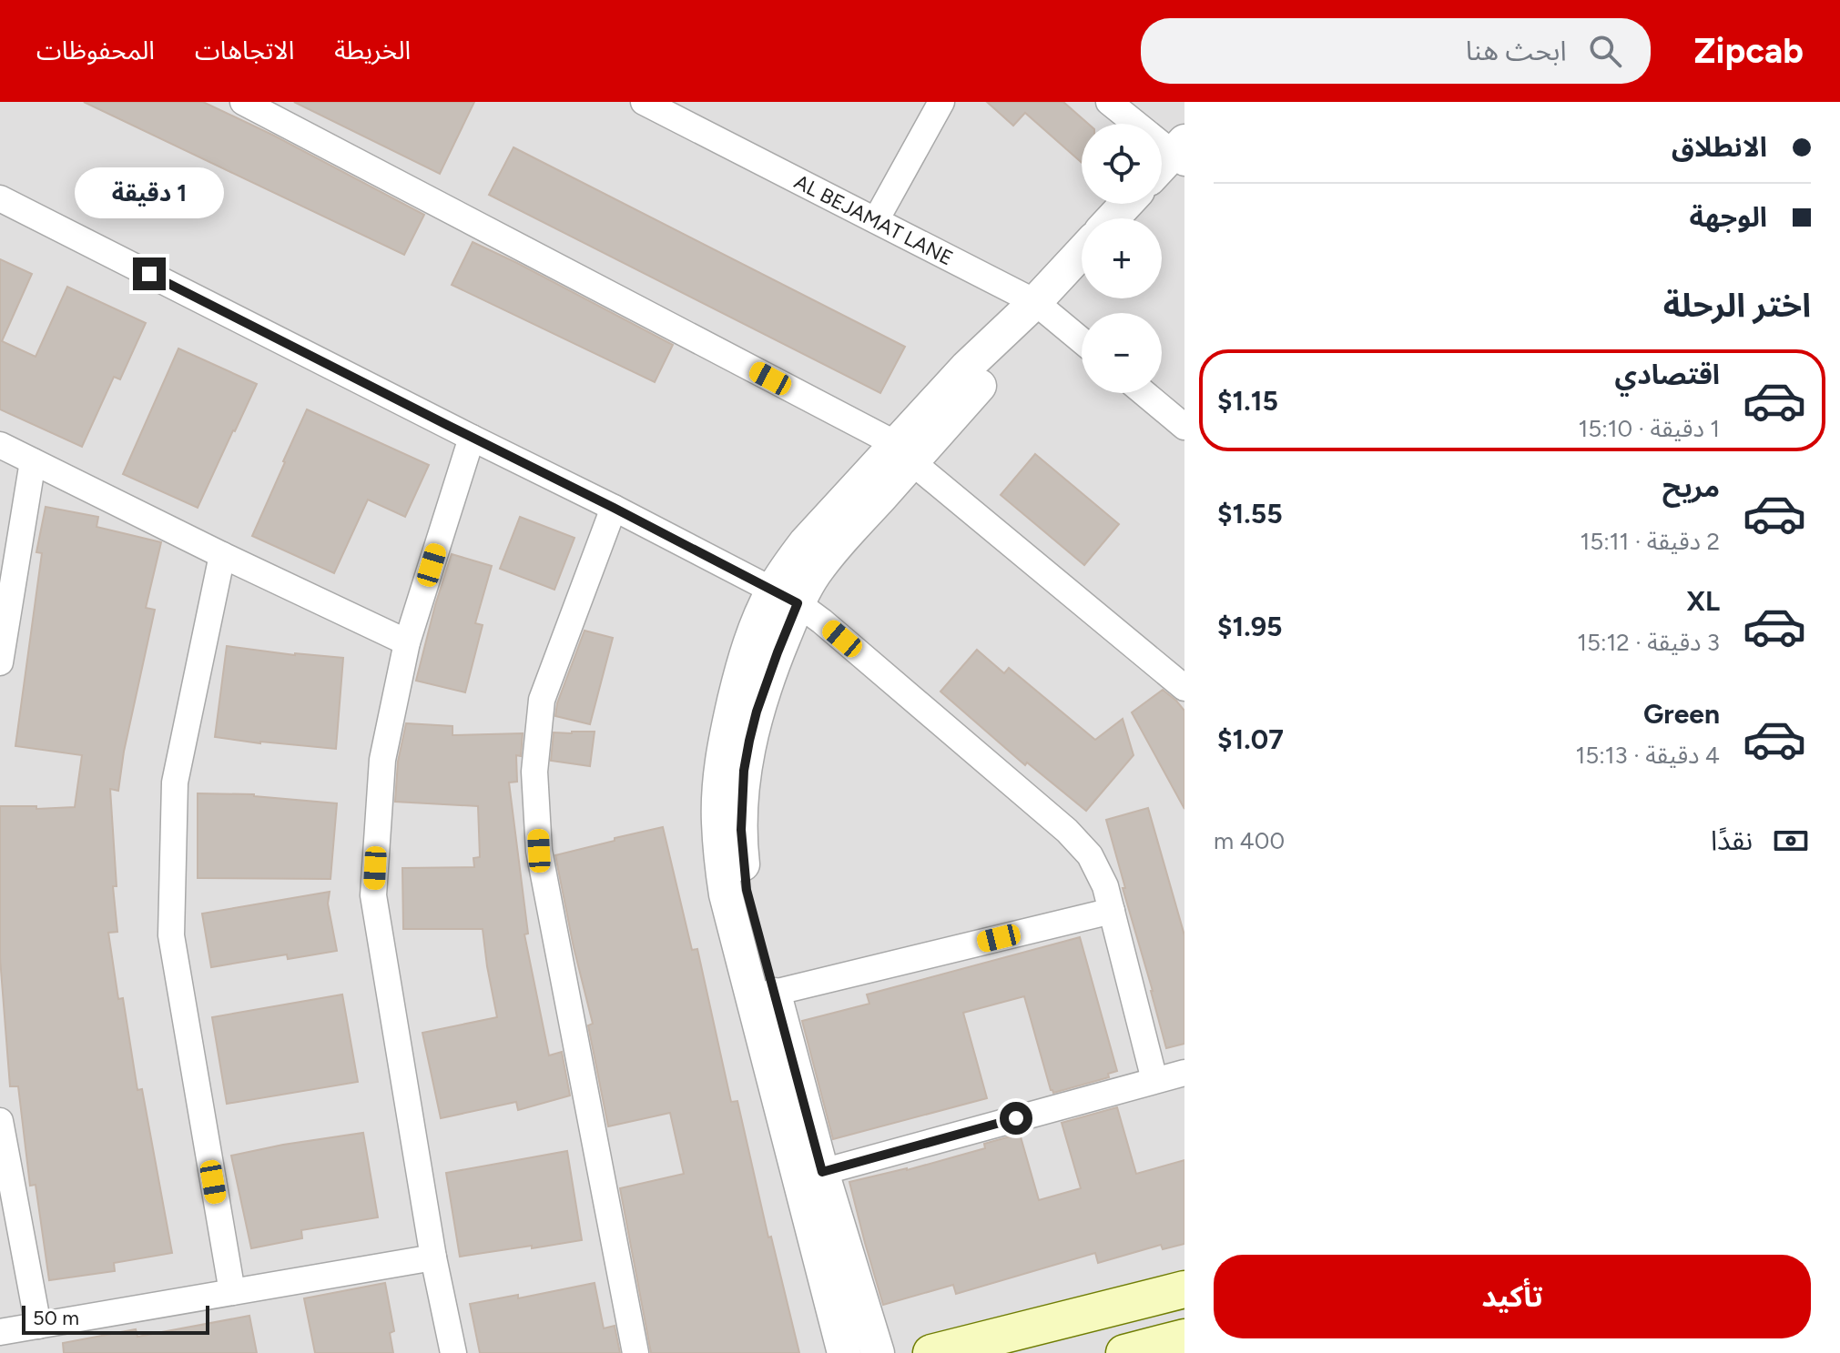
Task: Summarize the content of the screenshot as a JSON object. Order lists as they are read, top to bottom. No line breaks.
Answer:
{"streets":{"street":["AL BEJAMAT LANE"]},"scale_bar":"50 m","page":{"header":"Zipcab","search":"ابحث هنا","nav":["الخريطة","الاتجاهات","المحفوظات"],"banner":["الانطلاق","الوجهة"],"map_buttons":["+","−"],"bubble":"1 دقيقة","heading":"اختر الرحلة","list":[{"name":"اقتصادي","note":"1 دقيقة · 15:10","value":"$1.15"},{"name":"مريح","note":"2 دقيقة · 15:11","value":"$1.55"},{"name":"XL","note":"3 دقيقة · 15:12","value":"$1.95"},{"name":"Green","note":"4 دقيقة · 15:13","value":"$1.07"}],"pay":["نقدًا","400 m"],"buttons":"تأكيد","scale":"50 m"}}
